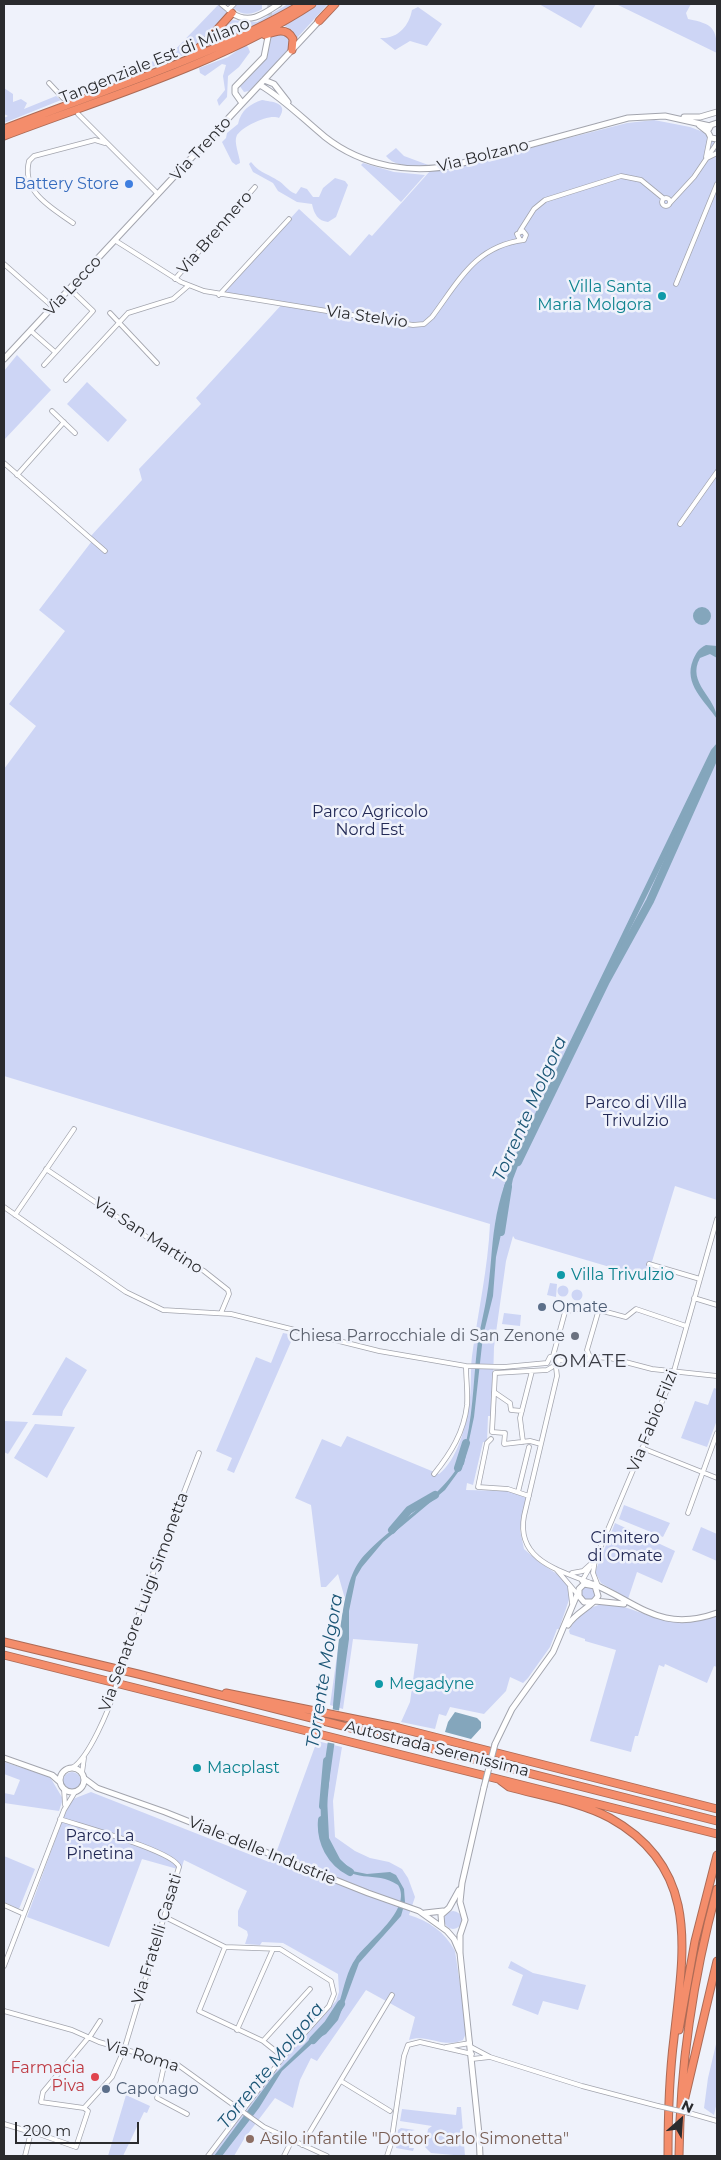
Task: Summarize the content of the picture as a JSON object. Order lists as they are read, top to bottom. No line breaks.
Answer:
{"streets":{"highway":["Tangenziale Est di Milano","Autostrada Serenissima"],"street":["Via Trento","Via Bolzano","Via Brennero","Via Lecco","Via Stelvio","Via San Martino","Via Fabio Filzi","Via Senatore Luigi Simonetta","Viale delle Industrie","Via Fratelli Casati","Via Roma"]},"crossings":[["Via Trento","Via Lecco"],["Via Trento","Via Stelvio"],["Via Brennero","Via Stelvio"],["Via Lecco","Via Stelvio"],["Via Senatore Luigi Simonetta","Viale delle Industrie"],["Via Fratelli Casati","Via Roma"]],"districts":["OMATE"],"water":["Torrente Molgora"],"parks":["Parco Agricolo Nord Est","Parco di Villa Trivulzio","Cimitero di Omate","Parco La Pinetina"],"places":["Battery Store","Villa Santa Maria Molgora","Villa Trivulzio","Omate","Chiesa Parrocchiale di San Zenone","Megadyne","Macplast","Farmacia Piva","Caponago","Asilo infantile \"Dottor Carlo Simonetta\""],"scale_bar":"200 m","north":"top right"}
